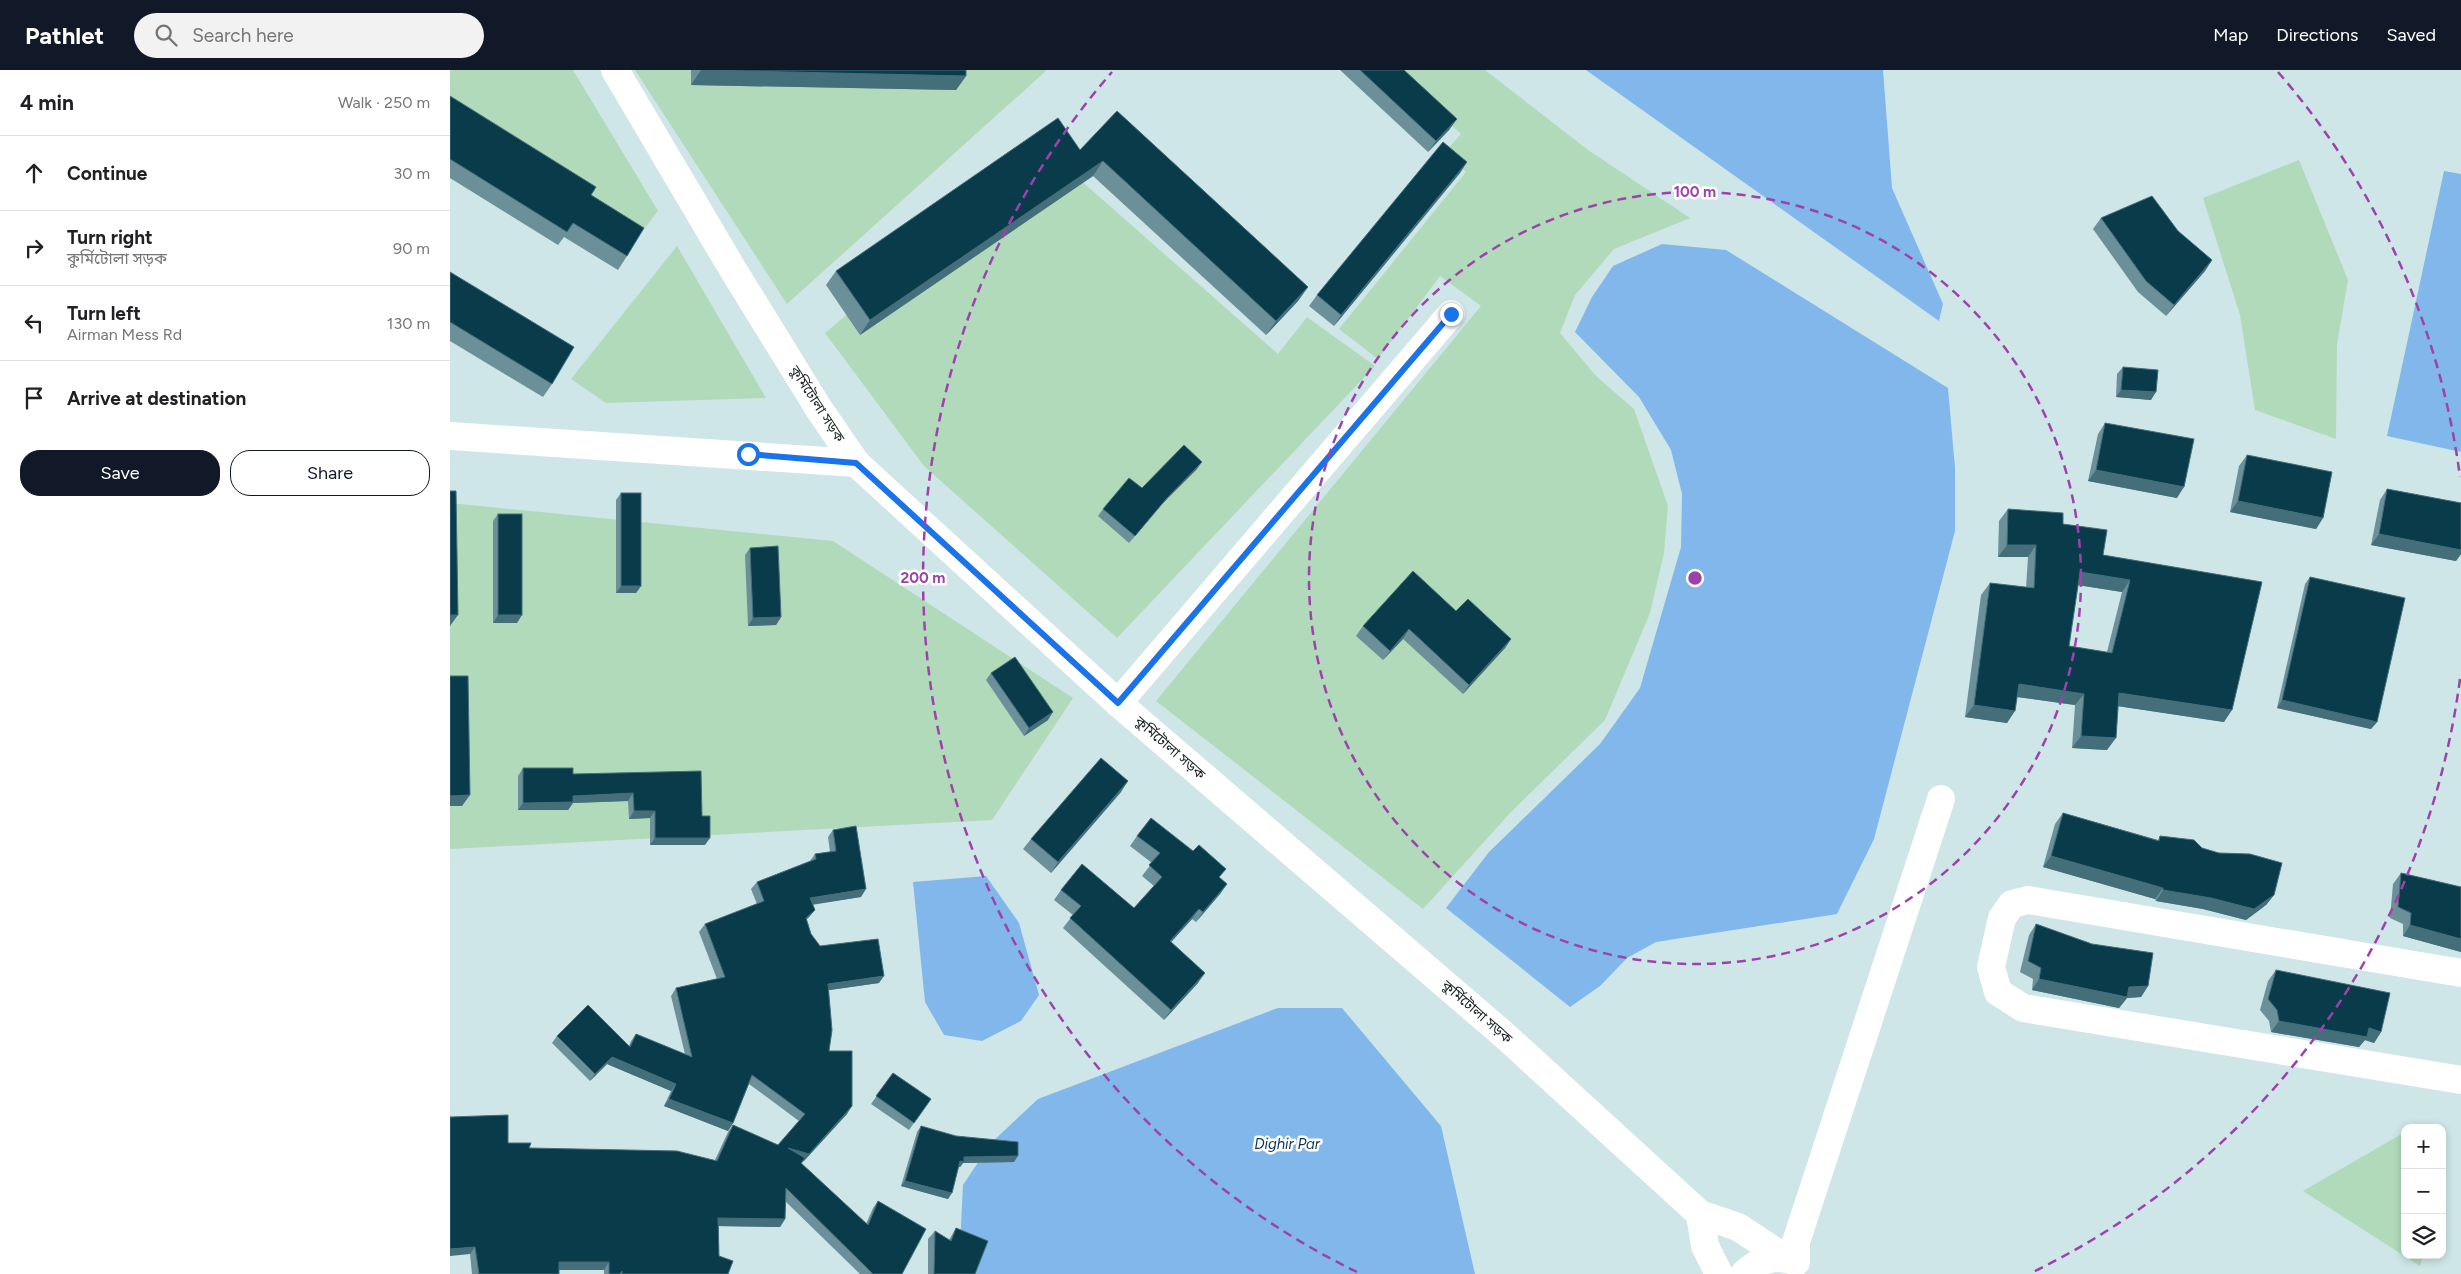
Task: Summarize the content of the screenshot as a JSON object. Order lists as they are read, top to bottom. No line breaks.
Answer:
{"streets":{"street":["কুর্মিটোলা সড়ক"]},"water":["Dighir Par"],"page":{"header":"Pathlet","search":"Search here","nav":["Map","Directions","Saved"],"heading":["4 min","Walk · 250 m"],"list":[["Continue","30 m"],["Turn right","কুর্মিটোলা সড়ক","90 m"],["Turn left","Airman Mess Rd","130 m"],"Arrive at destination"],"buttons":["Save","Share"],"map_buttons":["+","−"]},"rings":["100 m","200 m"]}
